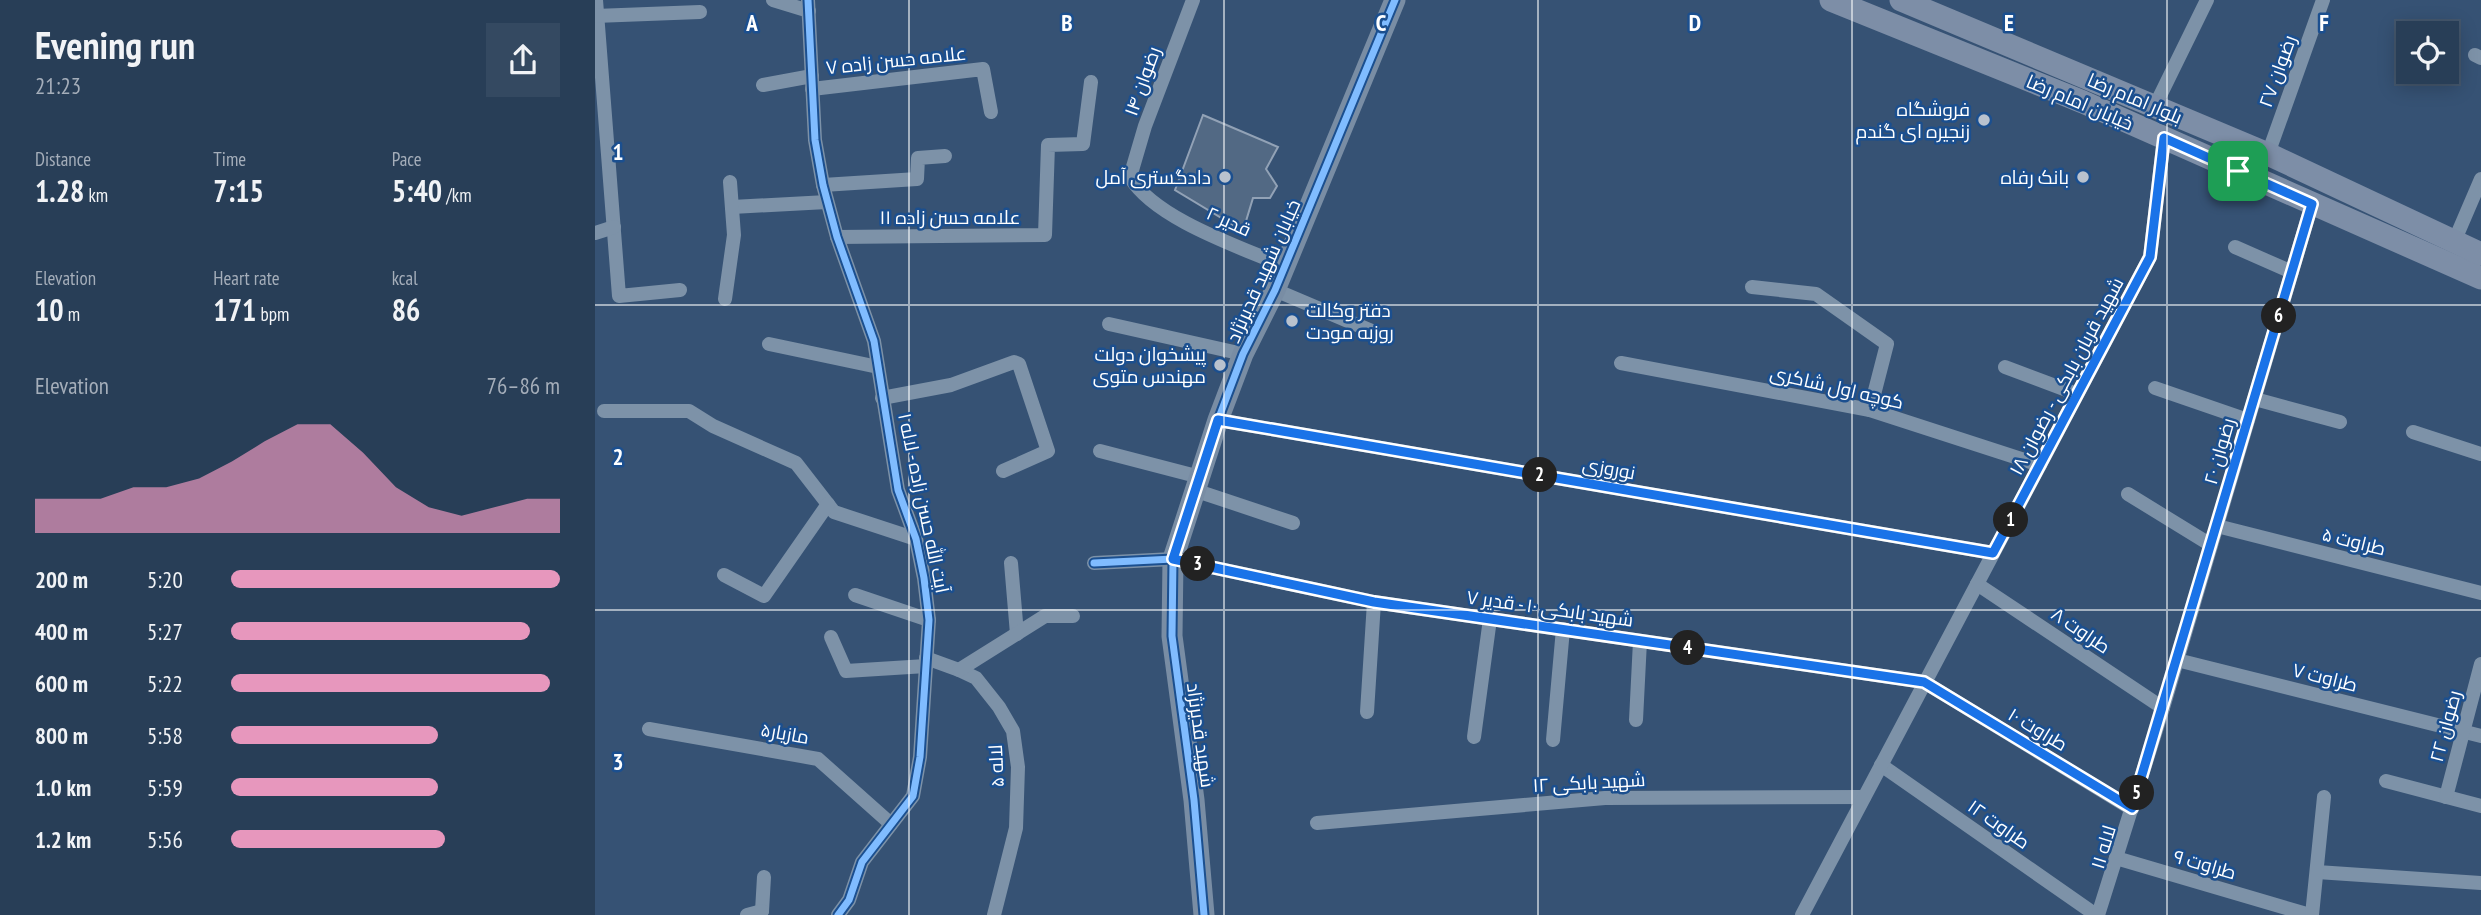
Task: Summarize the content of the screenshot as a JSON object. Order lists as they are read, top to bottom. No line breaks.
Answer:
{"streets":{"main road":["بلوار امام رضا","خیابان امام رضا"],"street":["علامه حسن زاده ۷","رضوان ۲۷","رضوان ۱۴","علامه حسن زاده ۱۱","قدیر ۲","خيابان شهيد قديرنژاد","شهید قربان بابکی - رضوان ۱۸","کوچه اول شاکری","رضوان ۲۰","نوروزی","آیت الله حسن زاده - لاله ۱","طراوت ۵","شهید بابکی ۱۰ - قدیر ۷","طراوت ۸","طراوت ۷","رضوان ۲۲","طراوت ۱۰","مازیار۵","شهید قدیرنژاد","لاله ۵","شهید بابکی ۱۲","طراوت ۱۲","لاله ۱۱","طراوت ۹"]},"crossings":[["علامه حسن زاده ۷","آیت الله حسن زاده - لاله ۱"],["رضوان ۲۷","بلوار امام رضا"],["رضوان ۱۴","قدیر ۲"],["خیابان امام رضا","شهید قربان بابکی - رضوان ۱۸"],["خیابان امام رضا","رضوان ۲۰"],["علامه حسن زاده ۱۱","آیت الله حسن زاده - لاله ۱"],["قدیر ۲","خيابان شهيد قديرنژاد"],["خيابان شهيد قديرنژاد","نوروزی"],["خيابان شهيد قديرنژاد","شهید بابکی ۱۰ - قدیر ۷"],["خيابان شهيد قديرنژاد","شهید قدیرنژاد"],["شهید قربان بابکی - رضوان ۱۸","کوچه اول شاکری"],["شهید قربان بابکی - رضوان ۱۸","نوروزی"],["شهید قربان بابکی - رضوان ۱۸","شهید بابکی ۱۰ - قدیر ۷"],["شهید قربان بابکی - رضوان ۱۸","طراوت ۸"],["شهید قربان بابکی - رضوان ۱۸","طراوت ۱۰"],["شهید قربان بابکی - رضوان ۱۸","شهید بابکی ۱۲"],["شهید قربان بابکی - رضوان ۱۸","طراوت ۱۲"],["رضوان ۲۰","طراوت ۵"],["رضوان ۲۰","طراوت ۸"],["رضوان ۲۰","طراوت ۷"],["رضوان ۲۰","لاله ۱۱"],["آیت الله حسن زاده - لاله ۱","مازیار۵"],["آیت الله حسن زاده - لاله ۱","لاله ۵"],["شهید بابکی ۱۰ - قدیر ۷","طراوت ۱۰"],["شهید بابکی ۱۰ - قدیر ۷","شهید قدیرنژاد"],["طراوت ۸","لاله ۱۱"],["طراوت ۷","رضوان ۲۲"],["طراوت ۱۰","لاله ۱۱"],["طراوت ۱۲","لاله ۱۱"],["لاله ۱۱","طراوت ۹"]],"places":["فروشگاه زنجیره ای گندم","دادگستری آمل","بانک رفاه","دفتر وکالت روزبه مودت","پیشخوان دولت مهندس متوی"],"page":{"heading":["Evening run","21:23"],"stats":[["Distance","1.28 km"],["Time","7:15"],["Pace","5:40 /km"],["Elevation","10 m"],["Heart rate","171 bpm"],["kcal","86"]],"pins":["6","2","1","3","4","5"],"chart":["Elevation","76–86 m"],"list":[{"name":"200 m","note":"5:20"},{"name":"400 m","note":"5:27"},{"name":"600 m","note":"5:22"},{"name":"800 m","note":"5:58"},{"name":"1.0 km","note":"5:59"},{"name":"1.2 km","note":"5:56"}]},"grid":{"columns":["A","B","C","D","E","F"],"rows":["1","2","3"]}}
